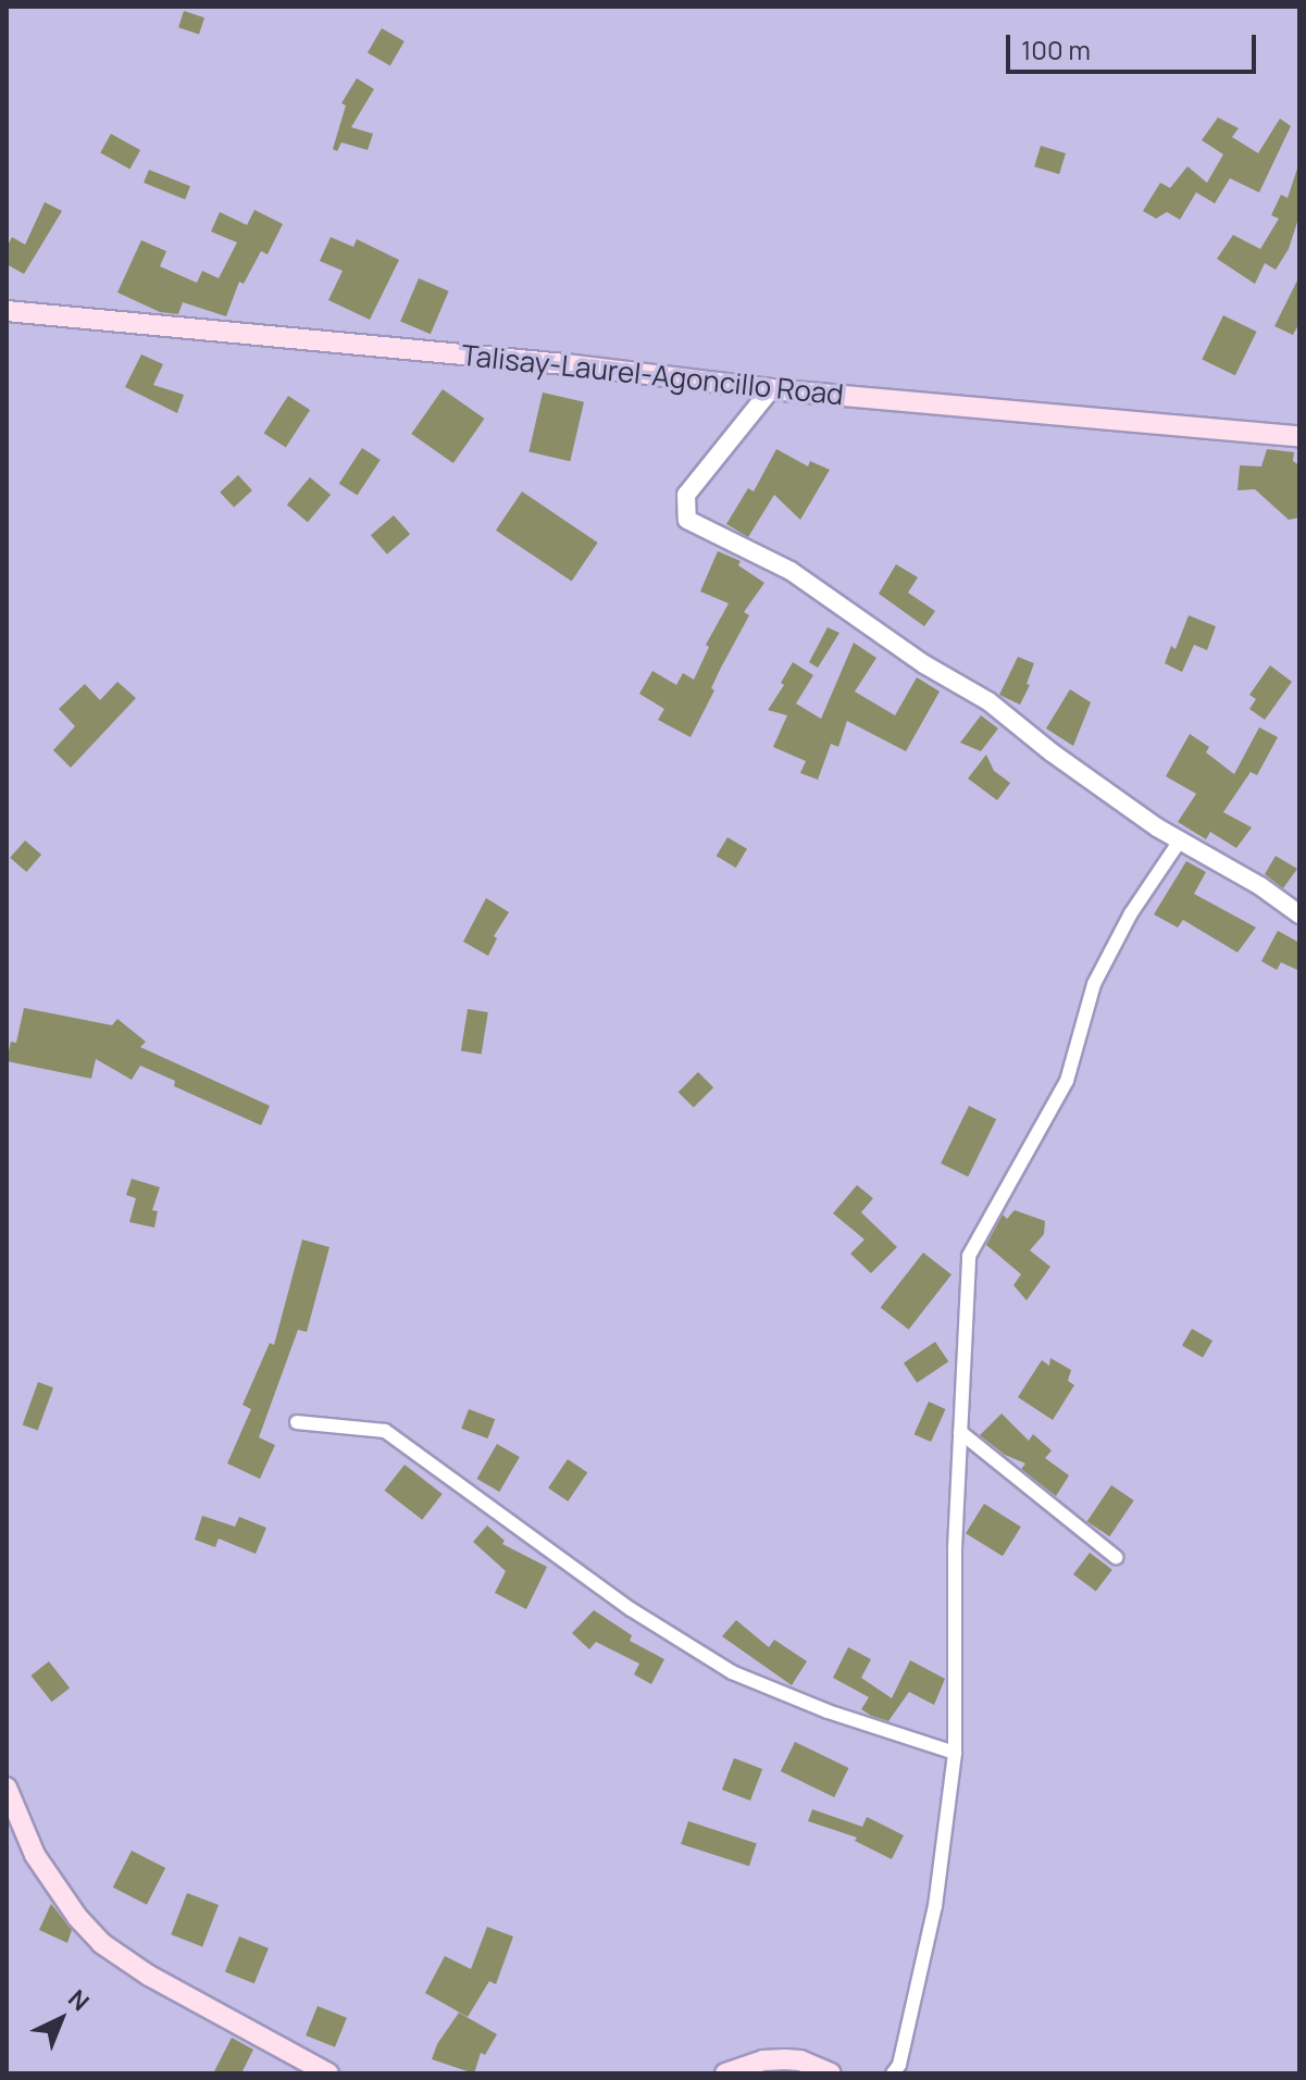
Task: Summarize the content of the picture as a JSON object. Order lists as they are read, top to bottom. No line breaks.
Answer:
{"streets":{"main road":["Talisay-Laurel-Agoncillo Road"]},"scale_bar":"100 m","north":"top right"}
